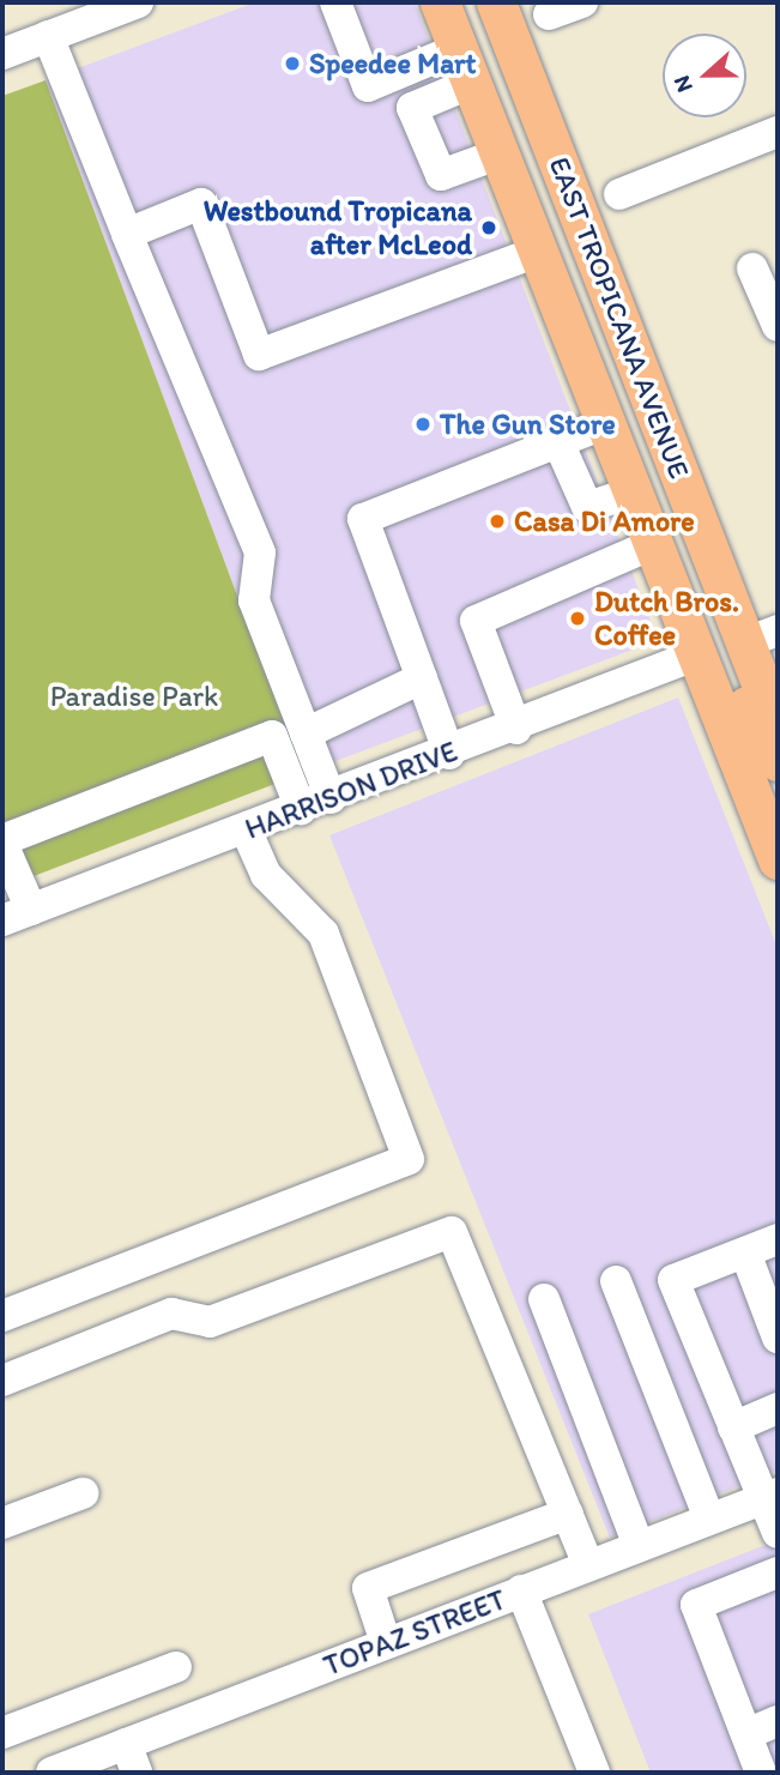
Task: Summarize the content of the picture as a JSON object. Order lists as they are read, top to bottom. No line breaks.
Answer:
{"streets":{"main road":["EAST TROPICANA AVENUE"],"street":["HARRISON DRIVE","TOPAZ STREET"]},"crossings":[["EAST TROPICANA AVENUE","HARRISON DRIVE"]],"parks":["Paradise Park"],"places":["Speedee Mart","Westbound Tropicana after McLeod","The Gun Store","Casa Di Amore","Dutch Bros. Coffee"],"north":"left"}
